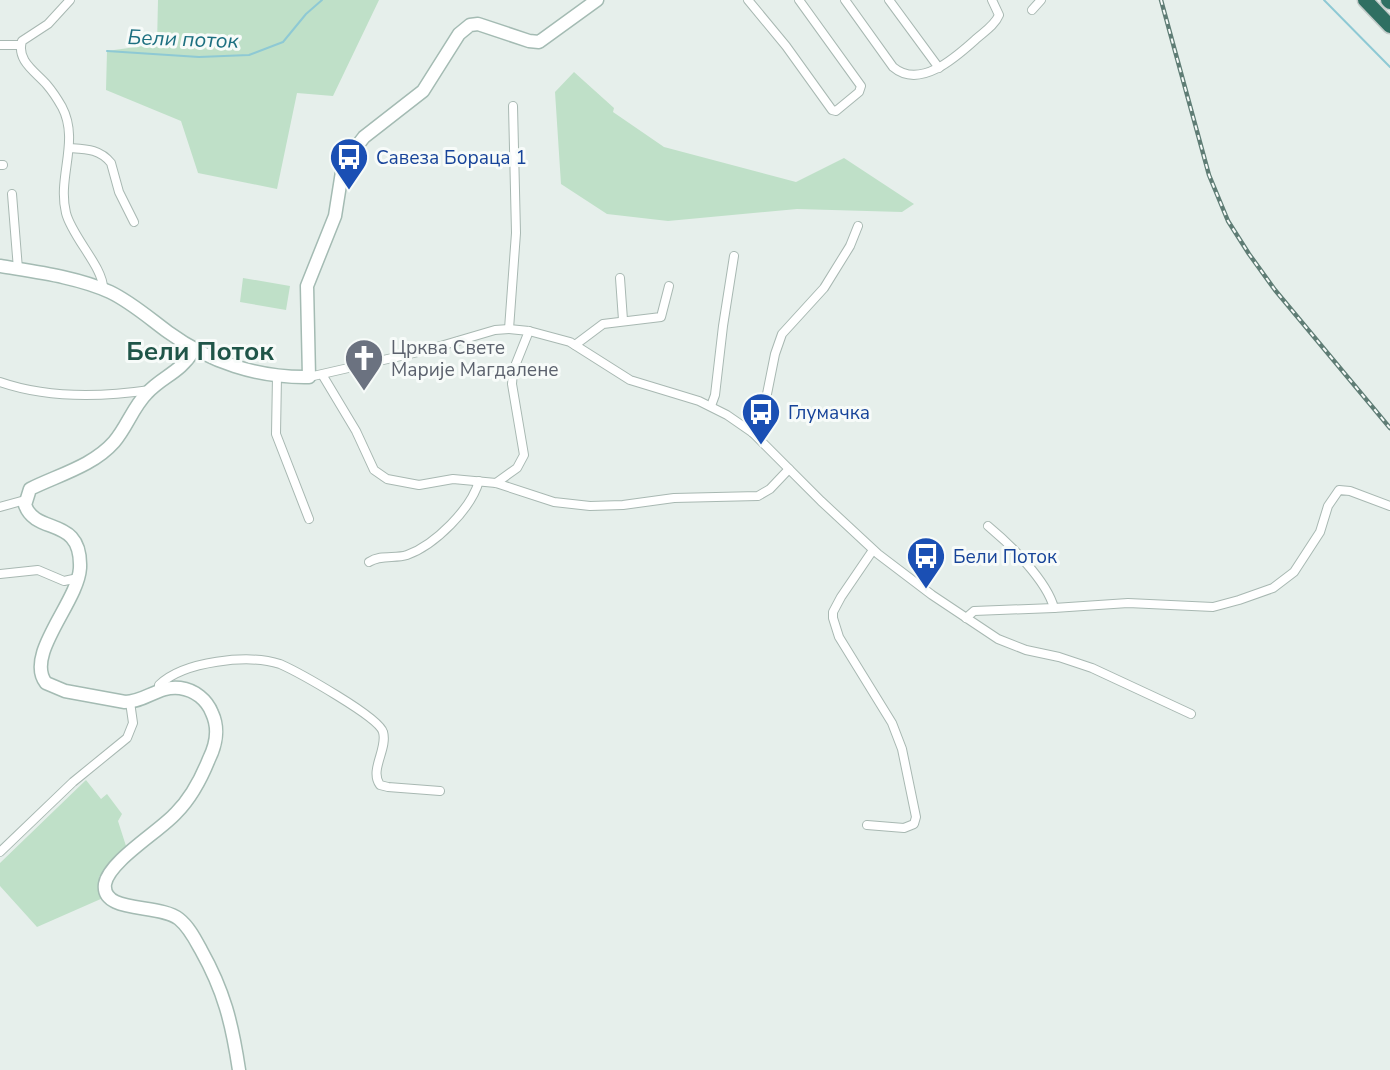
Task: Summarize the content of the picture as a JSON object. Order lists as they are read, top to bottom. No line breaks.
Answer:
{"districts":["Бели Поток"],"water":["Бели поток"],"places":{"bus stop":["Савеза Бораца 1","Глумачка","Бели Поток"],"church":["Црква Свете Марије Магдалене"]}}
